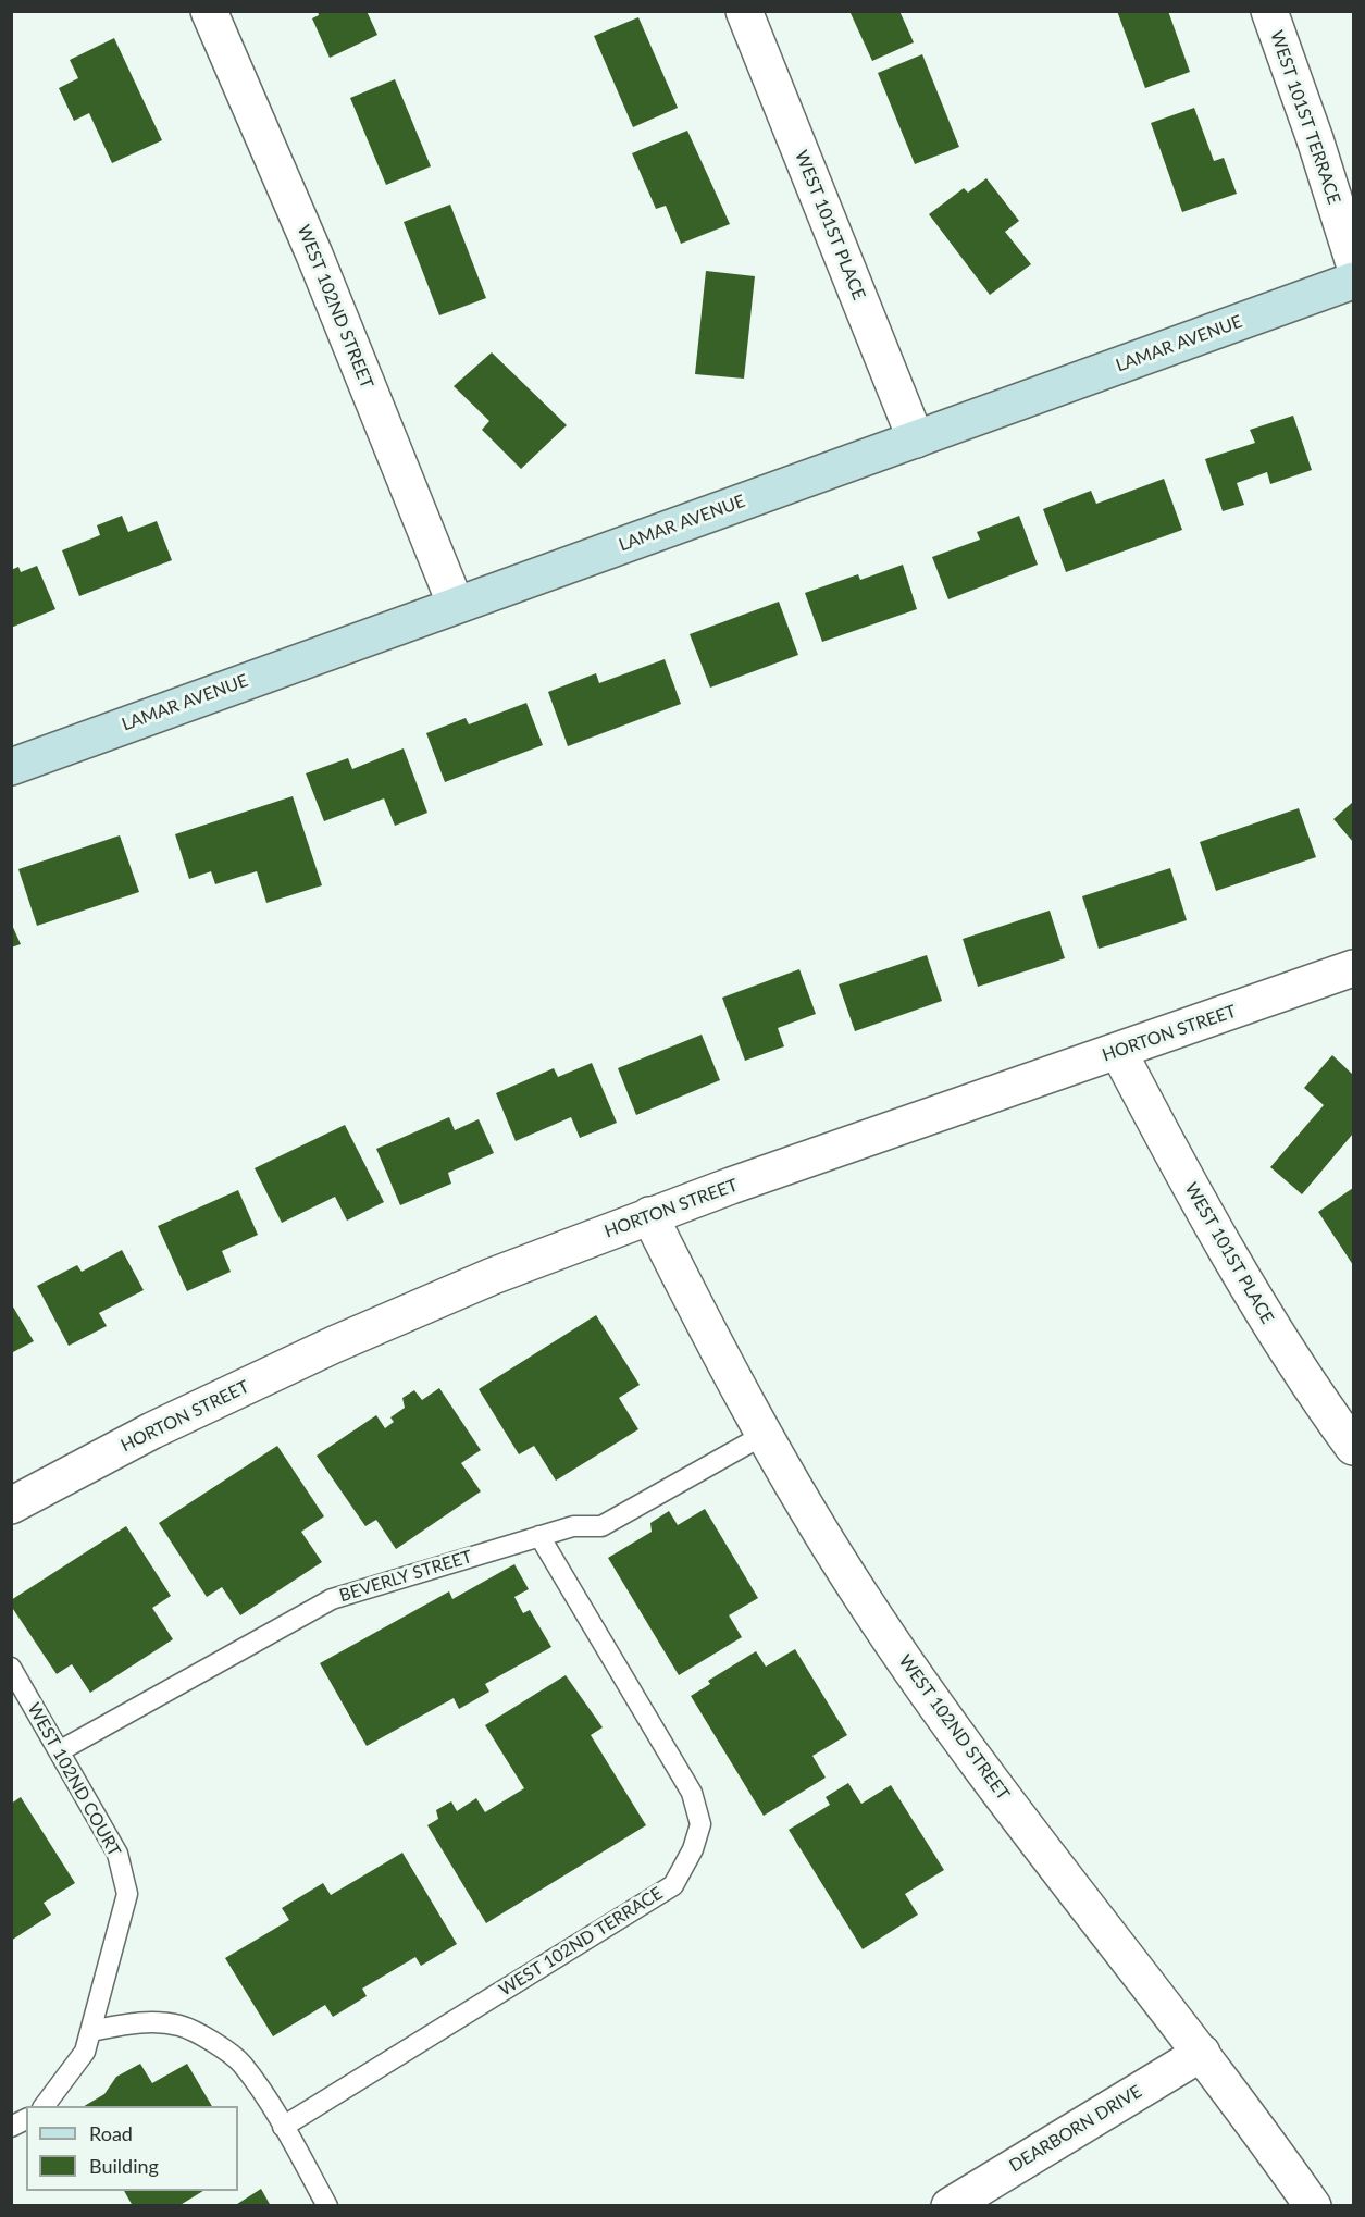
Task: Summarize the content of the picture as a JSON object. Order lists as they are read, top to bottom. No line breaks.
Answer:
{"streets":{"street":["WEST 101ST TERRACE","WEST 101ST PLACE","WEST 102ND STREET","LAMAR AVENUE","HORTON STREET","DEARBORN DRIVE"],"lane":["BEVERLY STREET","WEST 102ND COURT","WEST 102ND TERRACE"]},"crossings":[["WEST 101ST PLACE","LAMAR AVENUE"],["WEST 101ST PLACE","HORTON STREET"],["WEST 102ND STREET","LAMAR AVENUE"],["WEST 102ND STREET","HORTON STREET"],["WEST 102ND STREET","BEVERLY STREET"],["WEST 102ND STREET","DEARBORN DRIVE"],["BEVERLY STREET","WEST 102ND COURT"],["BEVERLY STREET","WEST 102ND TERRACE"]],"legend":["Road","Building"]}
